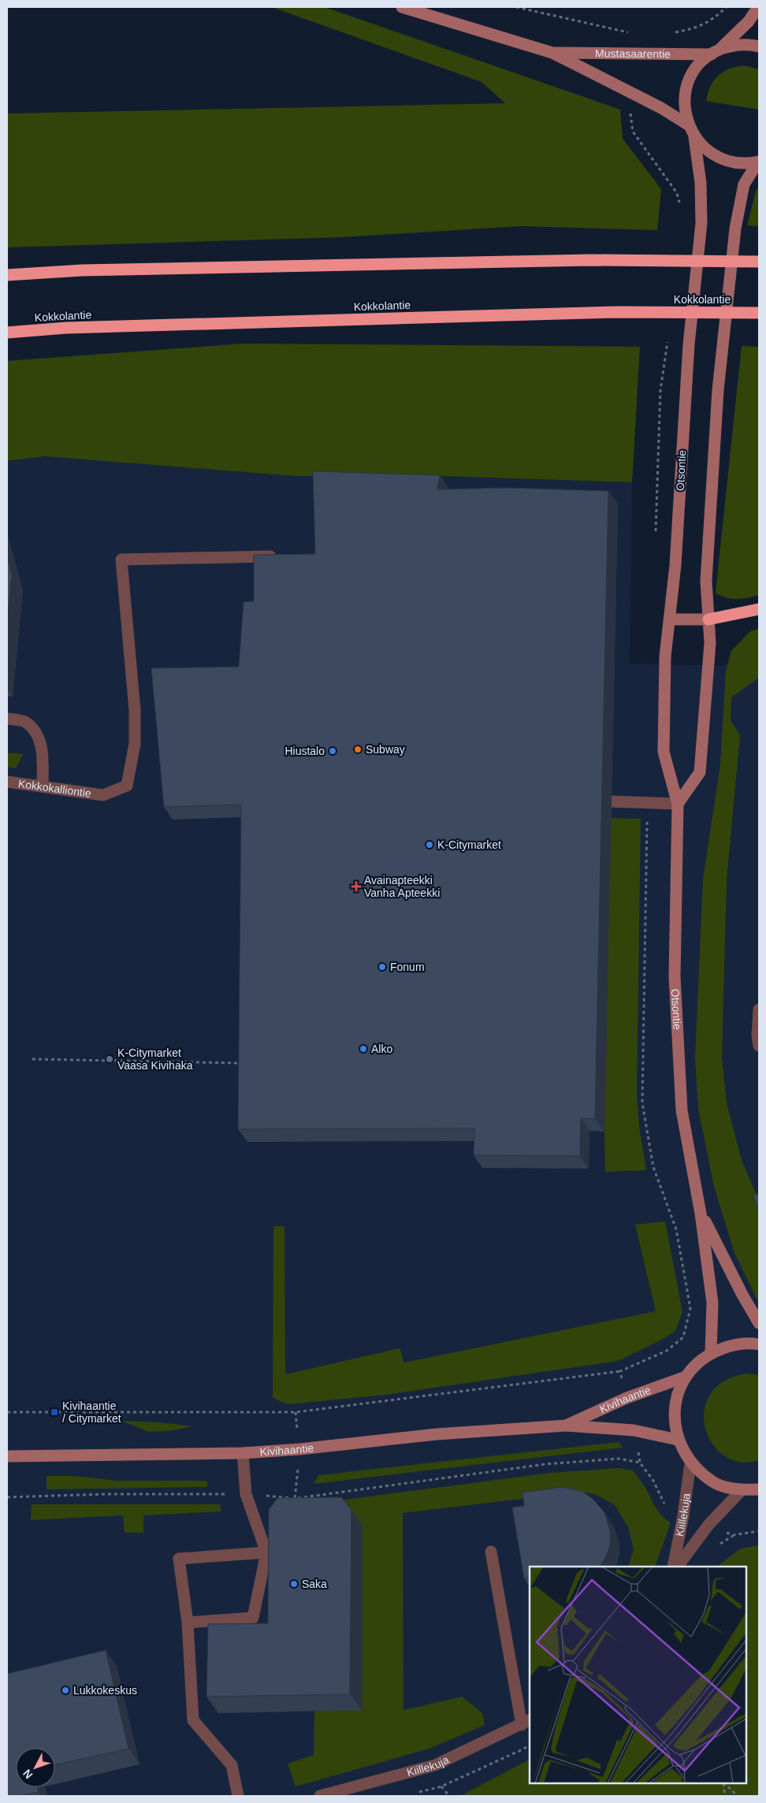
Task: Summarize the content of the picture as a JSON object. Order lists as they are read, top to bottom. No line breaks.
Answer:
{"streets":{"highway":["Kokkolantie"],"main road":["Mustasaarentie","Otsontie","Kivihaantie"],"street":["Kokkokalliontie","Kiillekuja"]},"places":{"other":["Subway","Hiustalo","K-Citymarket","Fonum","Alko","K-Citymarket Vaasa Kivihaka","Saka","Lukkokeskus"],"health":["Avainapteekki Vanha Apteekki"],"transit":["Kivihaantie / Citymarket"]},"north":"bottom left"}
